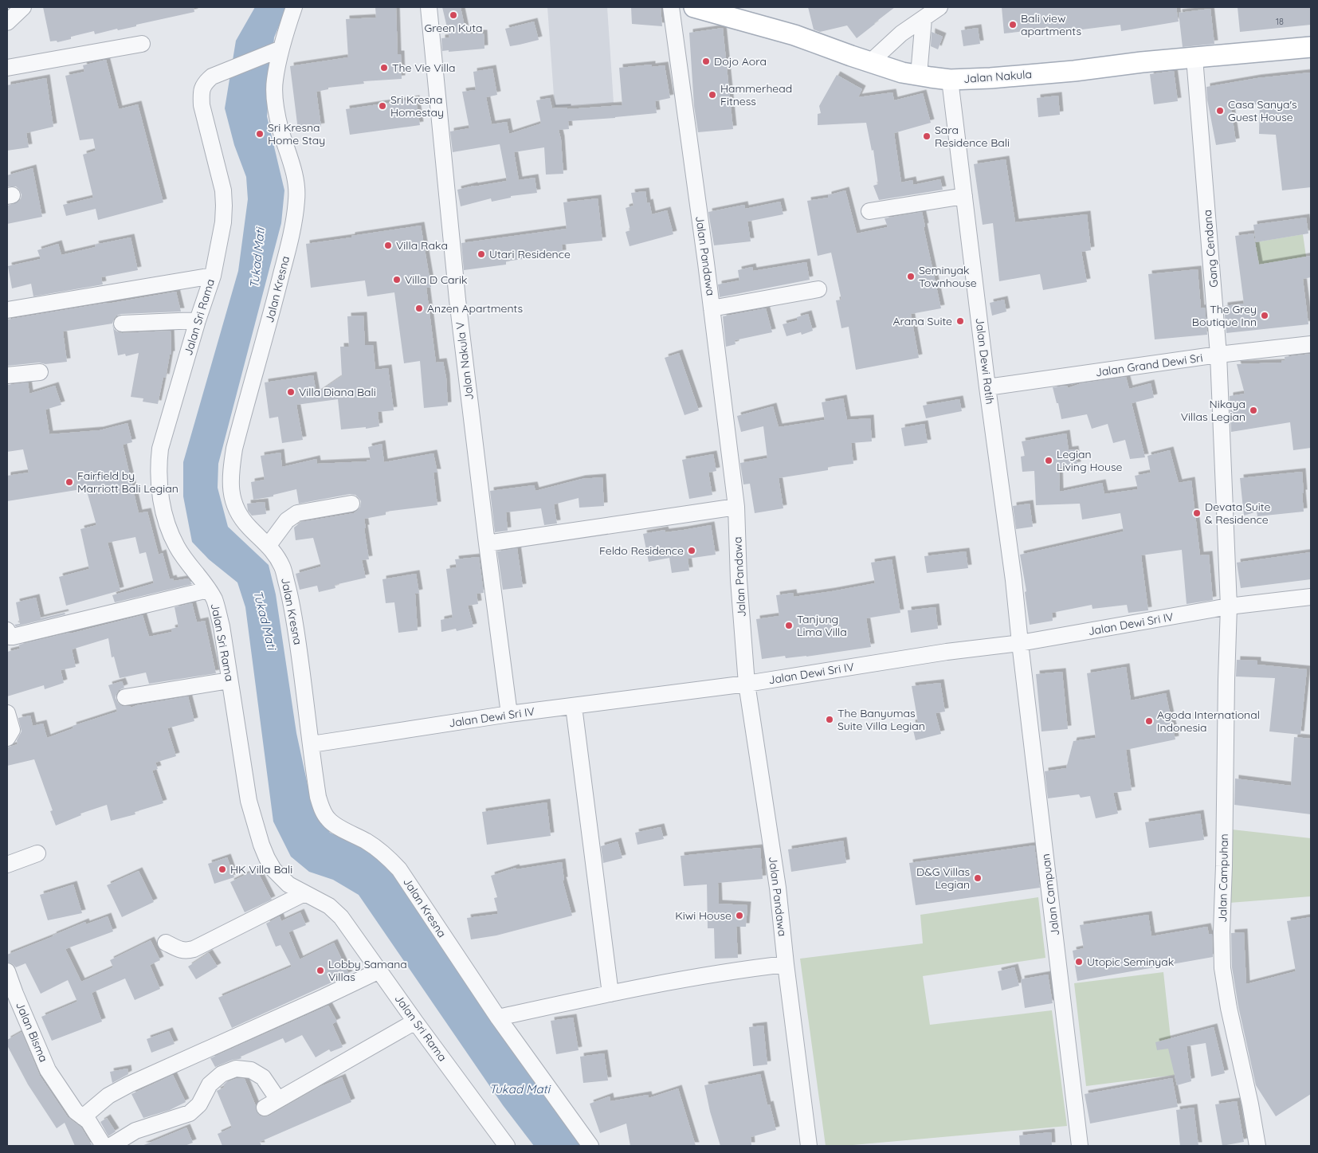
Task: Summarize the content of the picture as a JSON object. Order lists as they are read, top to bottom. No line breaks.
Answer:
{"streets":{"main road":["Jalan Nakula"],"street":["Gang Cendana","Jalan Pandawa","Jalan Kresna","Jalan Sri Rama","Jalan Nakula V","Jalan Dewi Ratih","Jalan Grand Dewi Sri","Jalan Dewi Sri IV","Jalan Campuhan","Jalan Campuan","Jalan Bisma"]},"crossings":[["Jalan Nakula","Gang Cendana"],["Jalan Nakula","Jalan Dewi Ratih"],["Gang Cendana","Jalan Grand Dewi Sri"],["Gang Cendana","Jalan Dewi Sri IV"],["Gang Cendana","Jalan Campuhan"],["Jalan Pandawa","Jalan Dewi Sri IV"],["Jalan Kresna","Jalan Sri Rama"],["Jalan Kresna","Jalan Dewi Sri IV"],["Jalan Nakula V","Jalan Dewi Sri IV"],["Jalan Dewi Ratih","Jalan Grand Dewi Sri"],["Jalan Dewi Ratih","Jalan Dewi Sri IV"],["Jalan Dewi Ratih","Jalan Campuan"],["Jalan Dewi Sri IV","Jalan Campuhan"],["Jalan Dewi Sri IV","Jalan Campuan"]],"water":["Tukad Mati"],"places":["Green Kuta","Bali view apartments","Dojo Aora","The Vie Villa","Hammerhead Fitness","Sri Kresna Homestay","Casa Sanya's Guest House","Sri Kresna Home Stay","Sara Residence Bali","Villa Raka","Utari Residence","Seminyak Townhouse","Villa D Carik","Anzen Apartments","The Grey Boutique Inn","Arana Suite","Villa Diana Bali","Nikaya Villas Legian","Legian Living House","Fairfield by Marriott Bali Legian","Devata Suite & Residence","Feldo Residence","Tanjung Lima Villa","The Banyumas Suite Villa Legian","Agoda International Indonesia","HK Villa Bali","D&G Villas Legian","Kiwi House","Utopic Seminyak","Lobby Samana Villas"],"house_numbers":["18"]}
